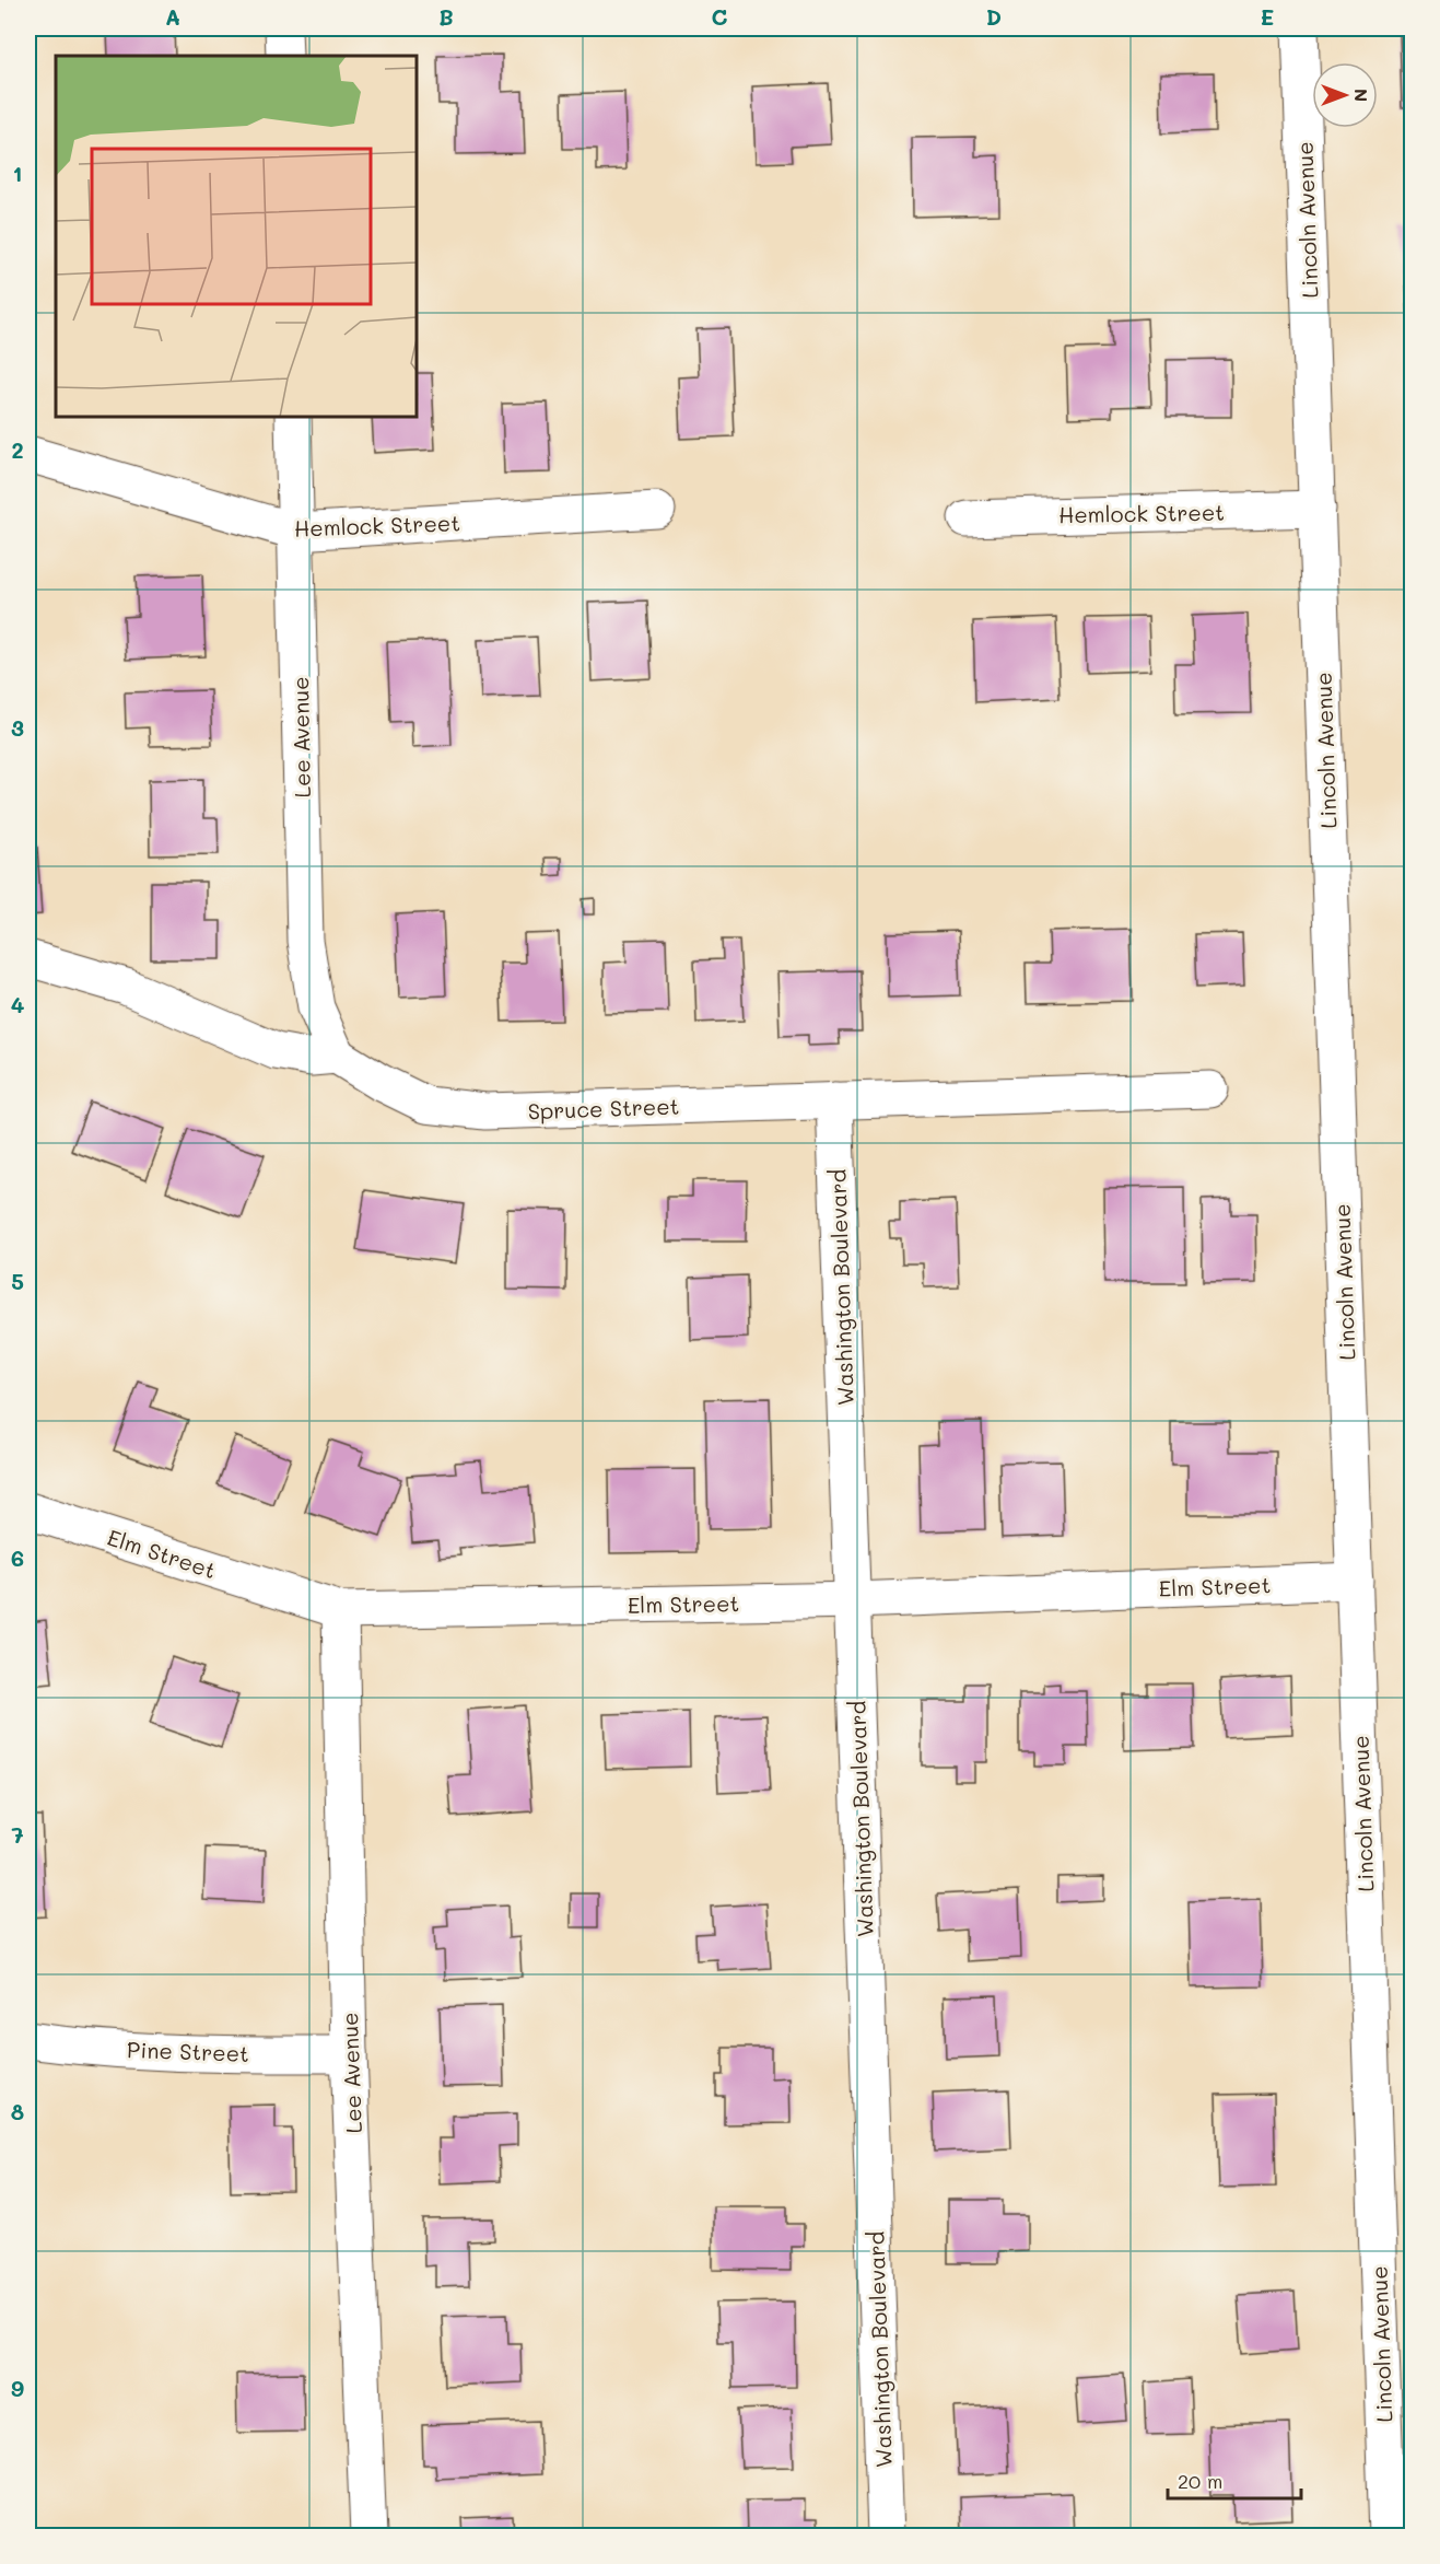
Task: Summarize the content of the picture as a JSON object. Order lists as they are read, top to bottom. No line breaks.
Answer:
{"streets":{"street":["Lincoln Avenue","Hemlock Street","Lee Avenue","Spruce Street","Washington Boulevard","Elm Street","Pine Street"]},"crossings":[["Lincoln Avenue","Hemlock Street"],["Lincoln Avenue","Elm Street"],["Hemlock Street","Lee Avenue"],["Lee Avenue","Spruce Street"],["Lee Avenue","Elm Street"],["Lee Avenue","Pine Street"],["Spruce Street","Washington Boulevard"],["Washington Boulevard","Elm Street"]],"scale_bar":"20 m","north":"right","grid":{"columns":["A","B","C","D","E"],"rows":["1","2","3","4","5","6","7","8","9"]}}
